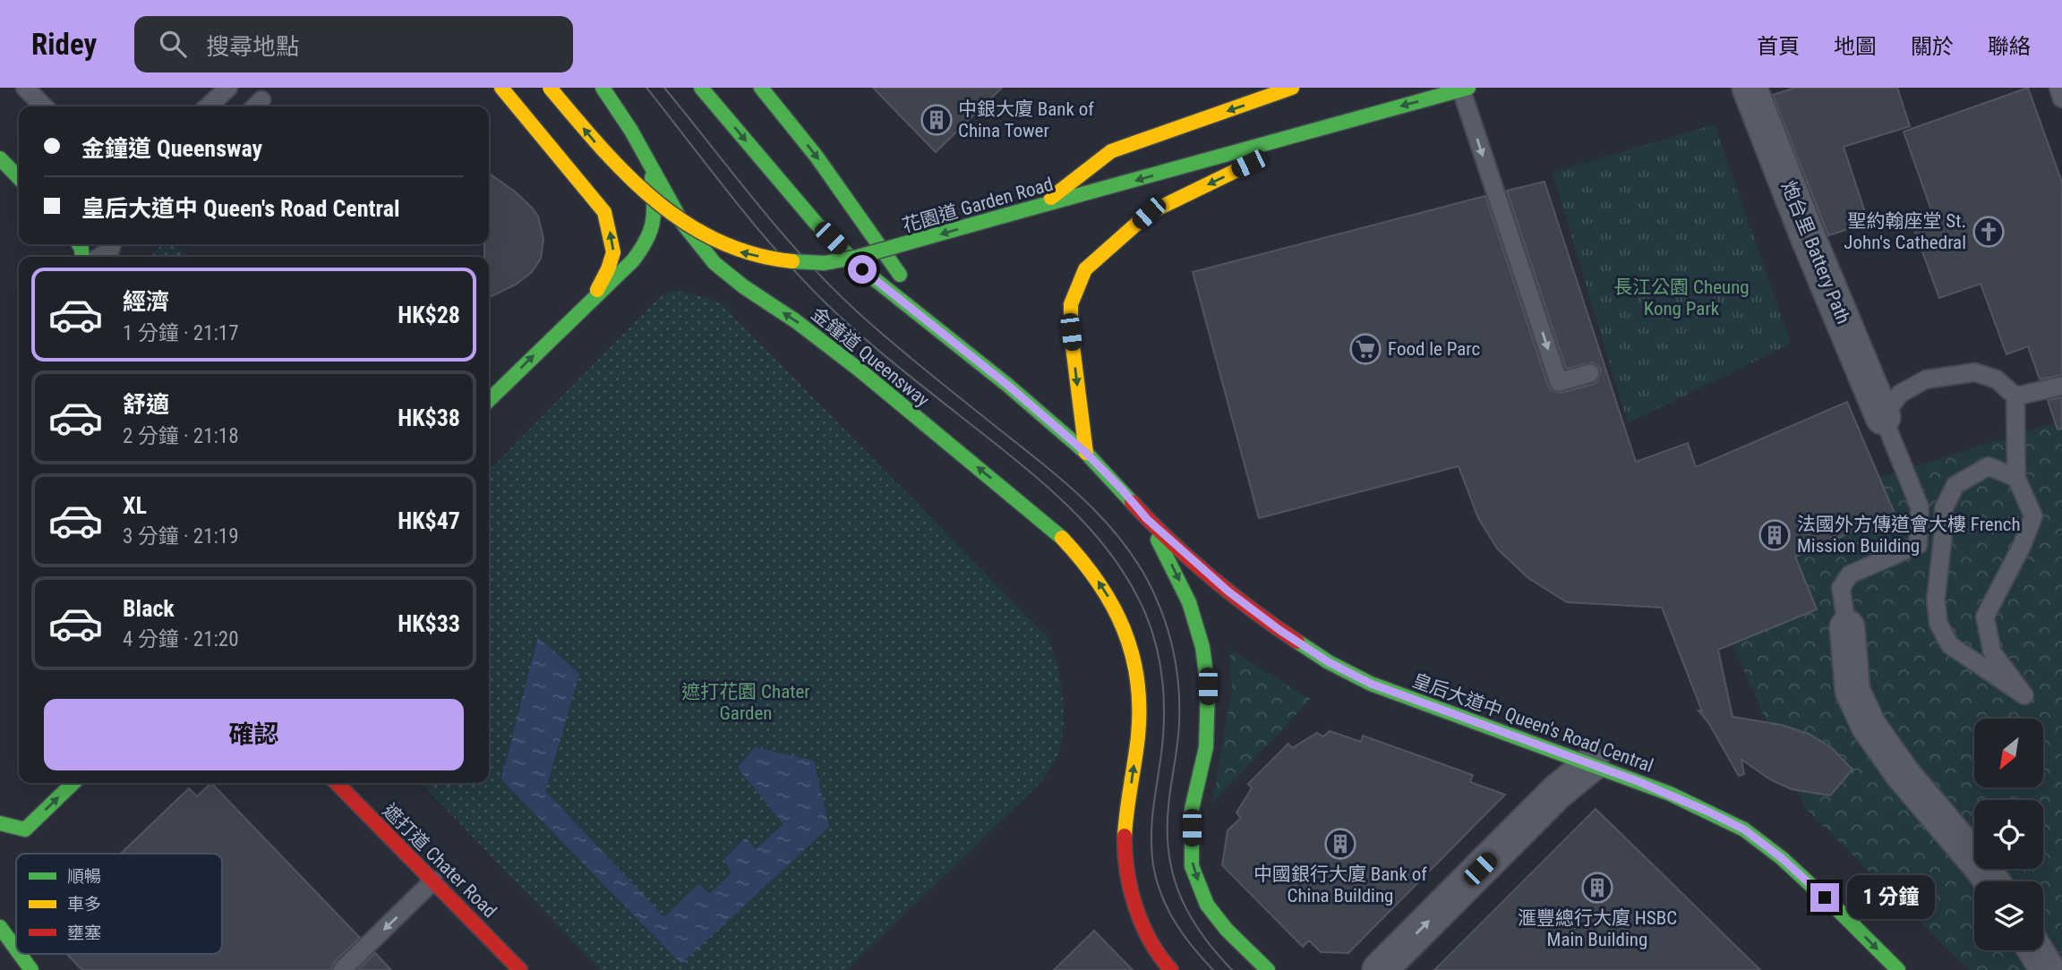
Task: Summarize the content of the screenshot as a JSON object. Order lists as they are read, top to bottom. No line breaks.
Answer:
{"streets":{"main road":["花園道 Garden Road","金鐘道 Queensway","皇后大道中 Queen's Road Central","遮打道 Chater Road"],"street":["炮台里 Battery Path"]},"one_way":["花園道 Garden Road","皇后大道中 Queen's Road Central"],"parks":["長江公園 Cheung Kong Park","遮打花園 Chater Garden"],"places":{"building":["中銀大廈 Bank of China Tower","法國外方傳道會大樓 French Mission Building","中國銀行大廈 Bank of China Building","滙豐總行大廈 HSBC Main Building"],"church":["聖約翰座堂 St. John's Cathedral"],"supermarket":["Food le Parc"]},"legend":["順暢","車多","壅塞"],"north":"bottom left","page":{"header":"Ridey","search":"搜尋地點","nav":["首頁","地圖","關於","聯絡"],"banner":["金鐘道 Queensway","皇后大道中 Queen's Road Central"],"list":[{"name":"經濟","note":"1 分鐘 · 21:17","value":"HK$28"},{"name":"舒適","note":"2 分鐘 · 21:18","value":"HK$38"},{"name":"XL","note":"3 分鐘 · 21:19","value":"HK$47"},{"name":"Black","note":"4 分鐘 · 21:20","value":"HK$33"}],"buttons":"確認","bubble":"1 分鐘"}}
